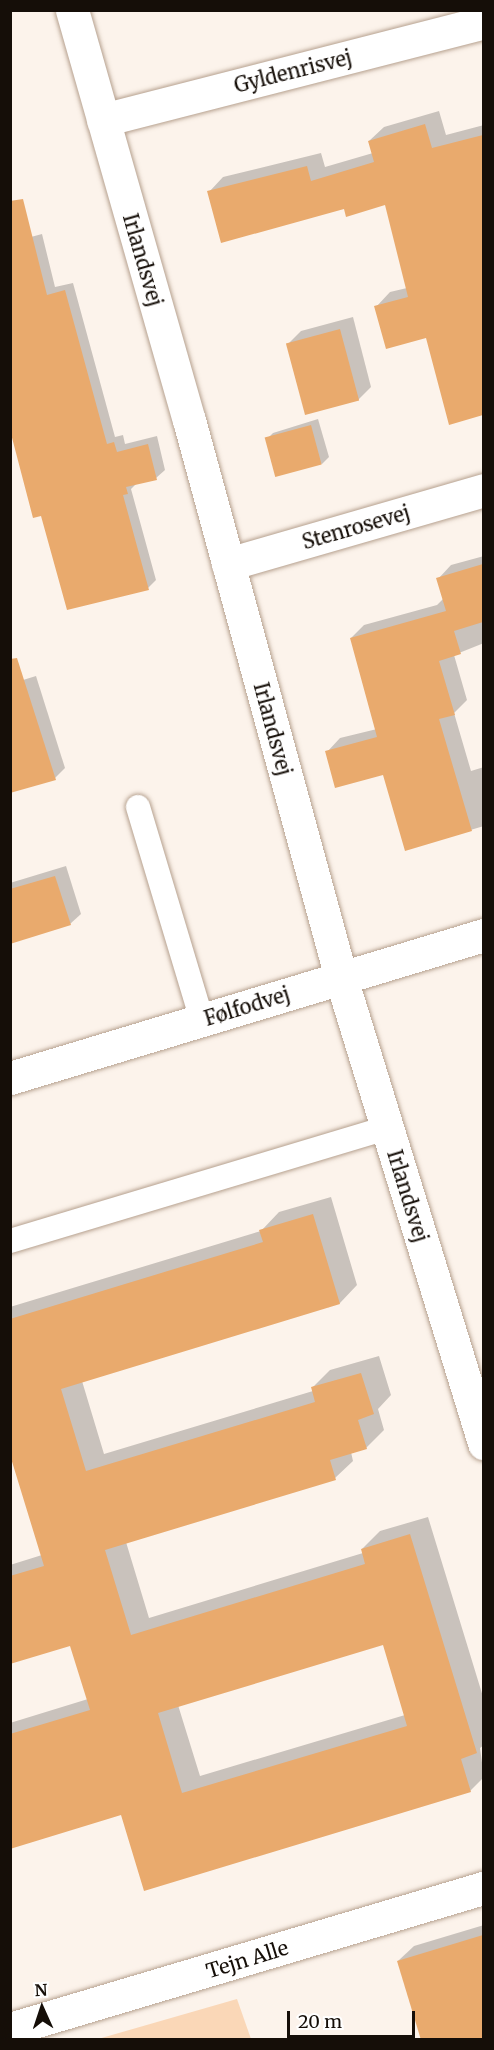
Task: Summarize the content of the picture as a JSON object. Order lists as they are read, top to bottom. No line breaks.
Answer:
{"streets":{"street":["Gyldenrisvej","Irlandsvej","Stenrosevej","Følfodvej","Tejn Alle"]},"crossings":[["Gyldenrisvej","Irlandsvej"],["Irlandsvej","Stenrosevej"],["Irlandsvej","Følfodvej"]],"scale_bar":"20 m","north":"top"}
